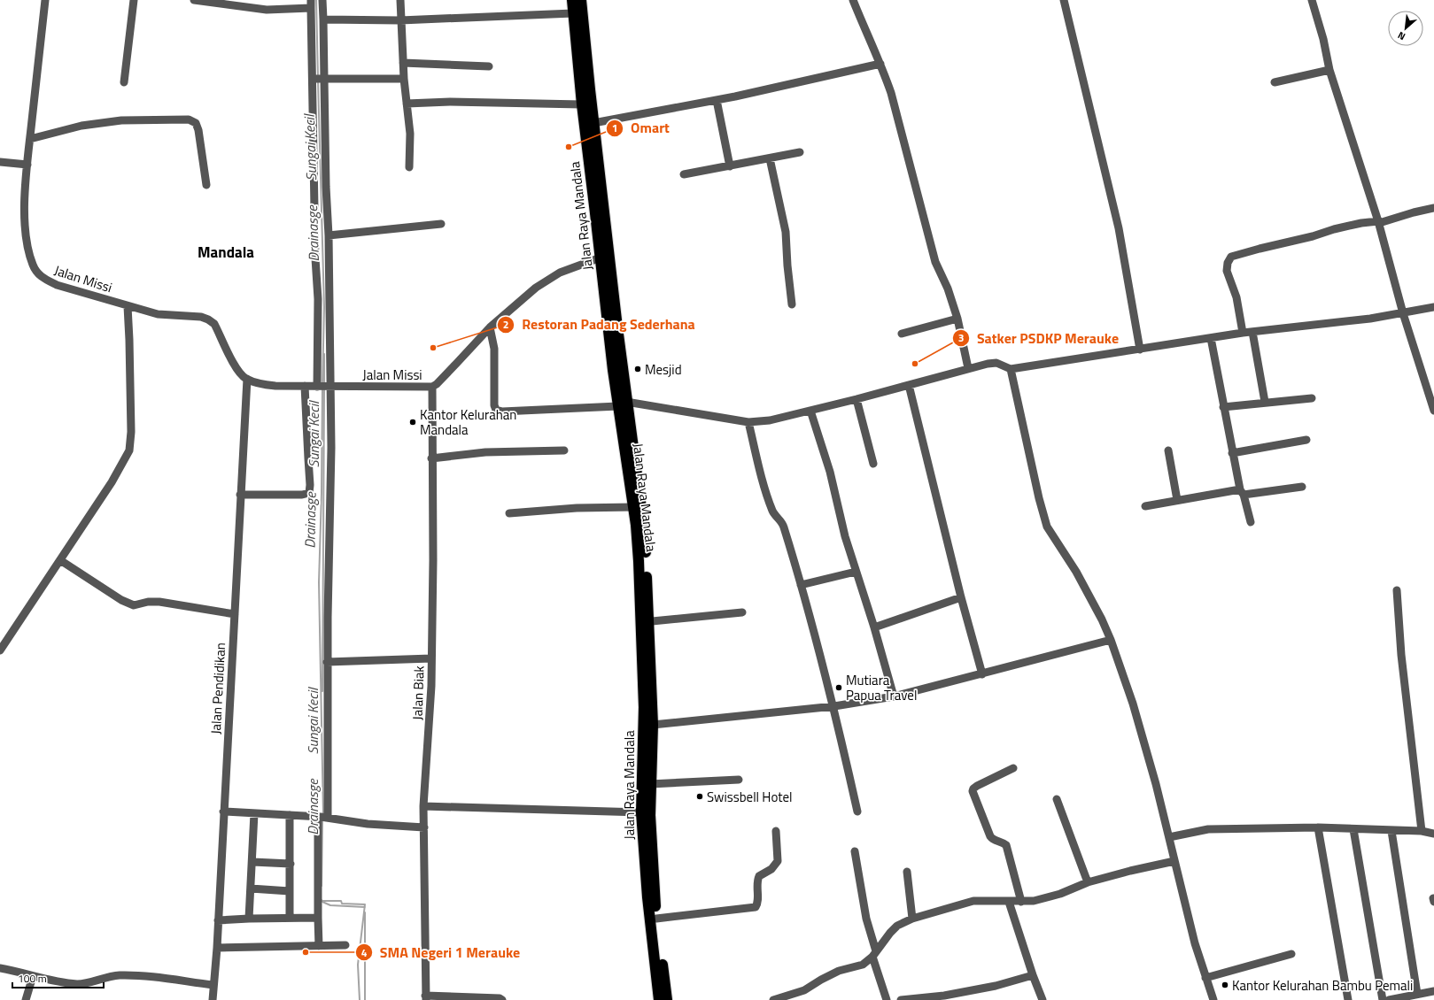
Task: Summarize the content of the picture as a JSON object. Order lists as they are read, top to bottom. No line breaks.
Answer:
{"streets":{"highway":["Jalan Raya Mandala"],"street":["Jalan Missi","Jalan Pendidikan","Jalan Biak"]},"crossings":[["Jalan Raya Mandala","Jalan Missi"],["Jalan Missi","Jalan Pendidikan"],["Jalan Missi","Jalan Biak"]],"districts":["Mandala"],"water":["Sungai Kecil","Drainasge"],"places":["Omart","Restoran Padang Sederhana","Satker PSDKP Merauke","Mesjid","Kantor Kelurahan Mandala","Mutiara Papua Travel","Swissbell Hotel","SMA Negeri 1 Merauke","Kantor Kelurahan Bambu Pemali"],"scale_bar":"100 m","north":"bottom left"}
